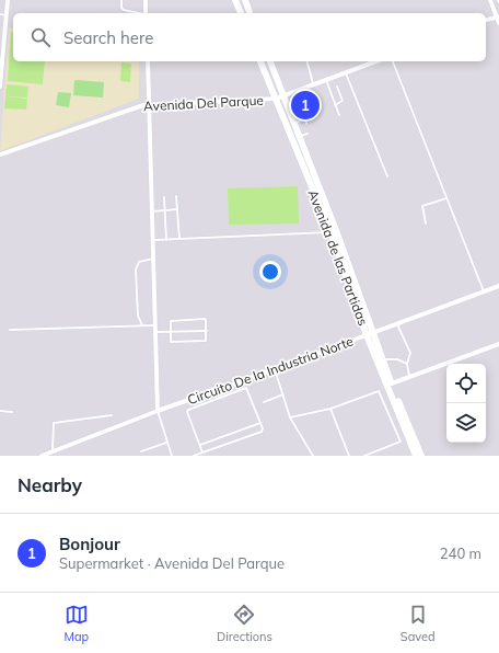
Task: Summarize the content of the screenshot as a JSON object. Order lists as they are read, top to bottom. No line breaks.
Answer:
{"streets":{"main road":["Avenida de las Partidas"],"street":["Avenida Del Parque","Circuito De la Industria Norte"]},"crossings":[["Avenida Del Parque","Avenida de las Partidas"],["Avenida de las Partidas","Circuito De la Industria Norte"]],"page":{"search":"Search here","pins":"1","heading":"Nearby","list":[{"mark":"1","name":"Bonjour","note":"Supermarket · Avenida Del Parque","value":"240 m"}],"nav":["Map","Directions","Saved"]}}
